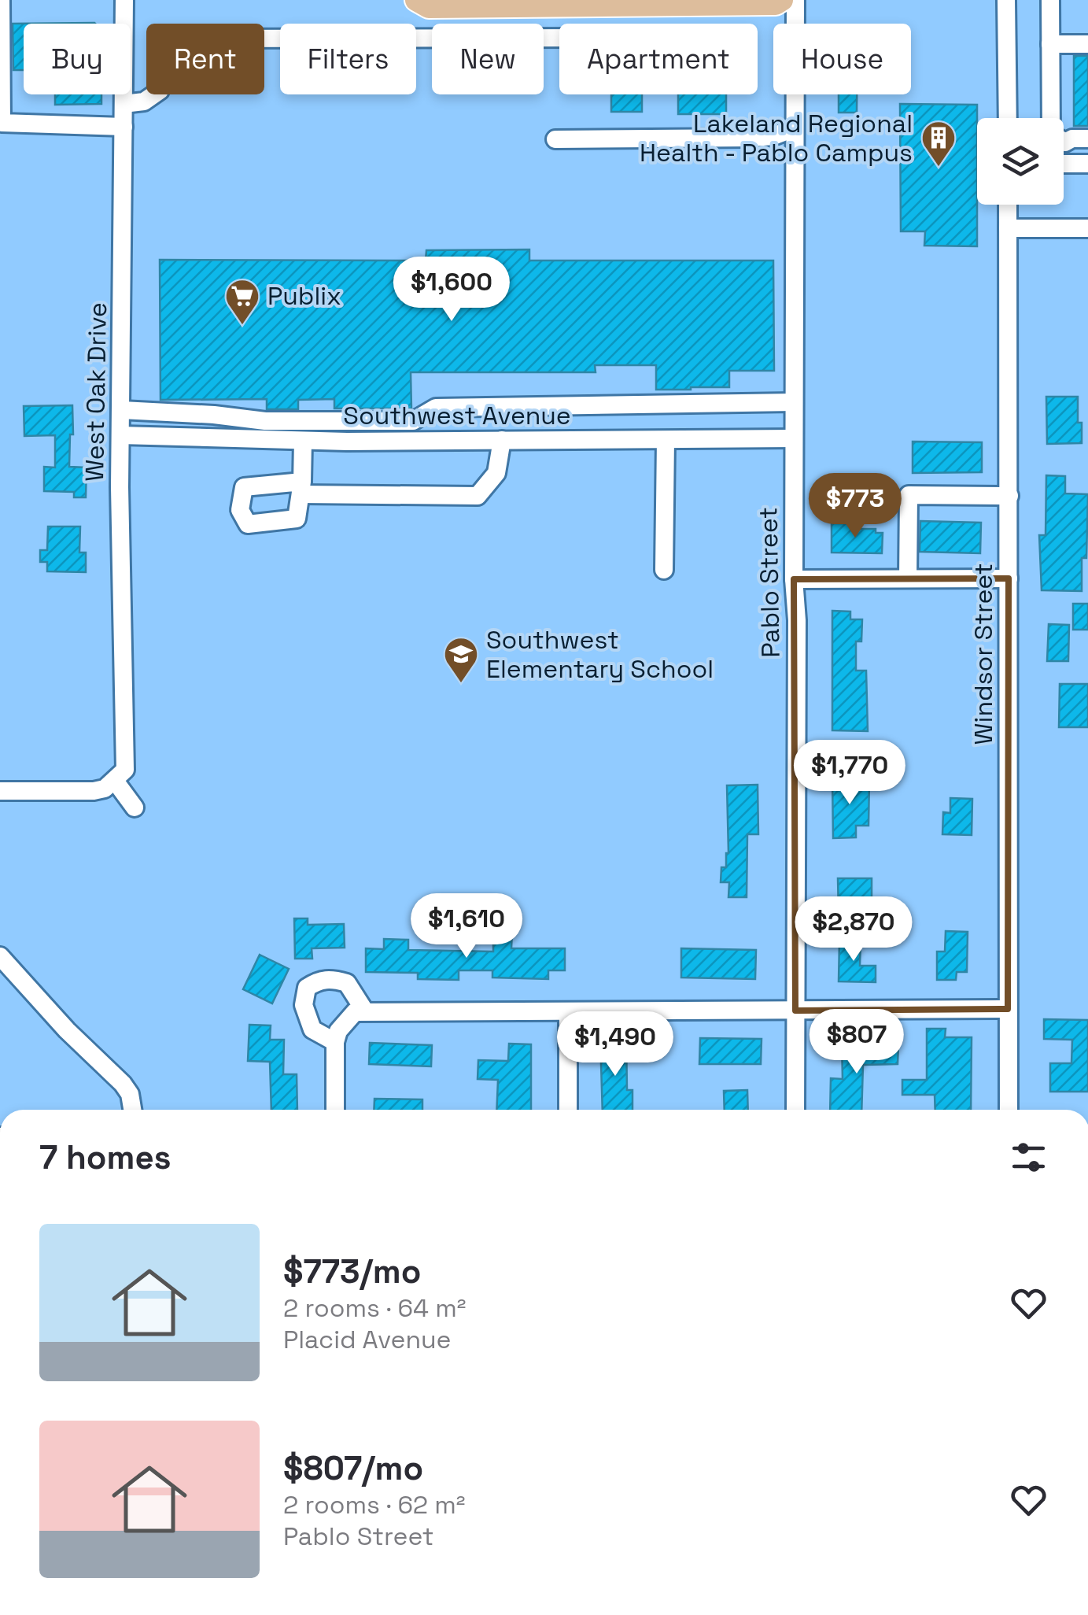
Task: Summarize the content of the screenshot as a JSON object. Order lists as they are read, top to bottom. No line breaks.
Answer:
{"streets":{"street":["West Oak Drive","Southwest Avenue","Pablo Street","Windsor Street"]},"crossings":[["West Oak Drive","Southwest Avenue"],["Southwest Avenue","Pablo Street"]],"places":{"building":["Lakeland Regional Health - Pablo Campus"],"supermarket":["Publix"],"school or university":["Southwest Elementary School"]},"page":{"chip":["Buy","Rent","Filters","New","Apartment","House"],"price":["$1,600","$773","$1,770","$1,610","$2,870","$807","$1,490"],"heading":"7 homes","list":[{"name":"$773/mo","note":"2 rooms · 64 m² · Placid Avenue"},{"name":"$807/mo","note":"2 rooms · 62 m² · Pablo Street"}]}}
